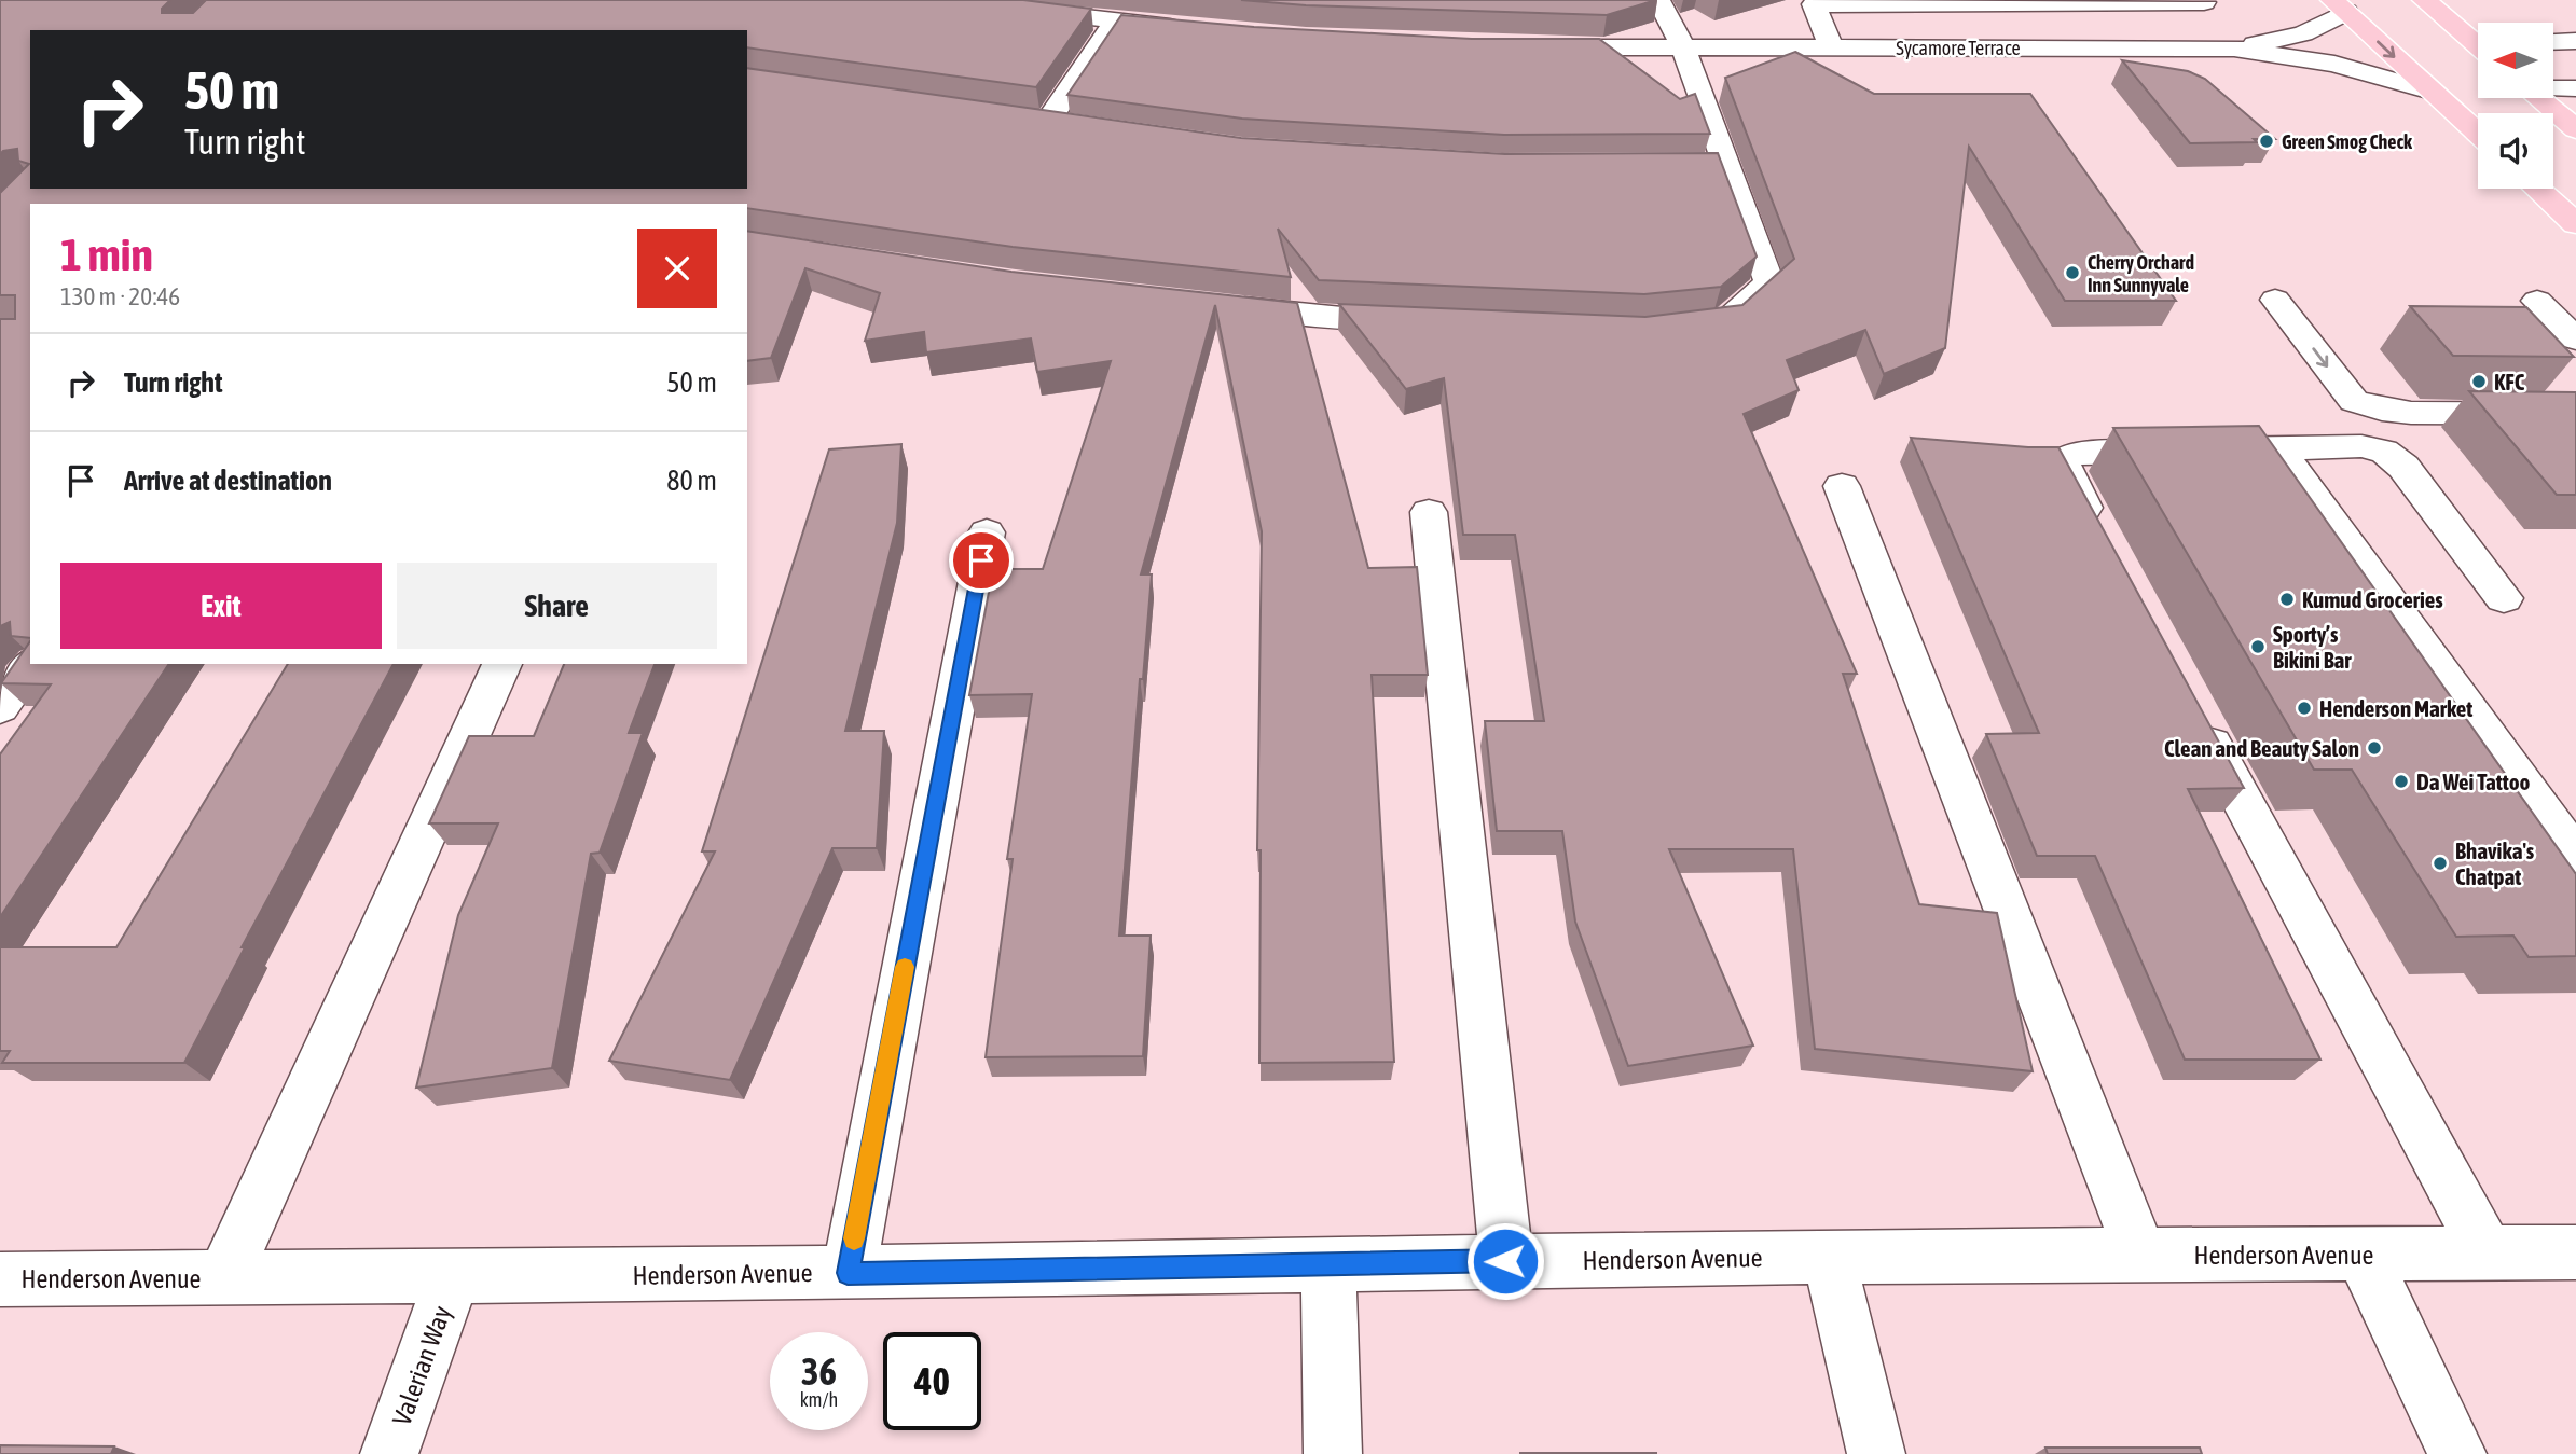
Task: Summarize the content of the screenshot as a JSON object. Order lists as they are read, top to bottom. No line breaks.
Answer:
{"streets":{"street":["Sycamore Terrace","Henderson Avenue","Valerian Way"]},"crossings":[["Henderson Avenue","Valerian Way"]],"places":["Green Smog Check","Cherry Orchard Inn Sunnyvale","KFC","Kumud Groceries","Sporty’s Bikini Bar","Henderson Market","Clean and Beauty Salon","Da Wei Tattoo","Bhavika's Chatpat"],"north":"left","page":{"turn":["50 m","Turn right"],"heading":["1 min","130 m · 20:46"],"list":[{"name":"Turn right","value":"50 m"},{"name":"Arrive at destination","value":"80 m"}],"buttons":["Exit","Share"],"speed":"36 km/h","limit":"40"}}
